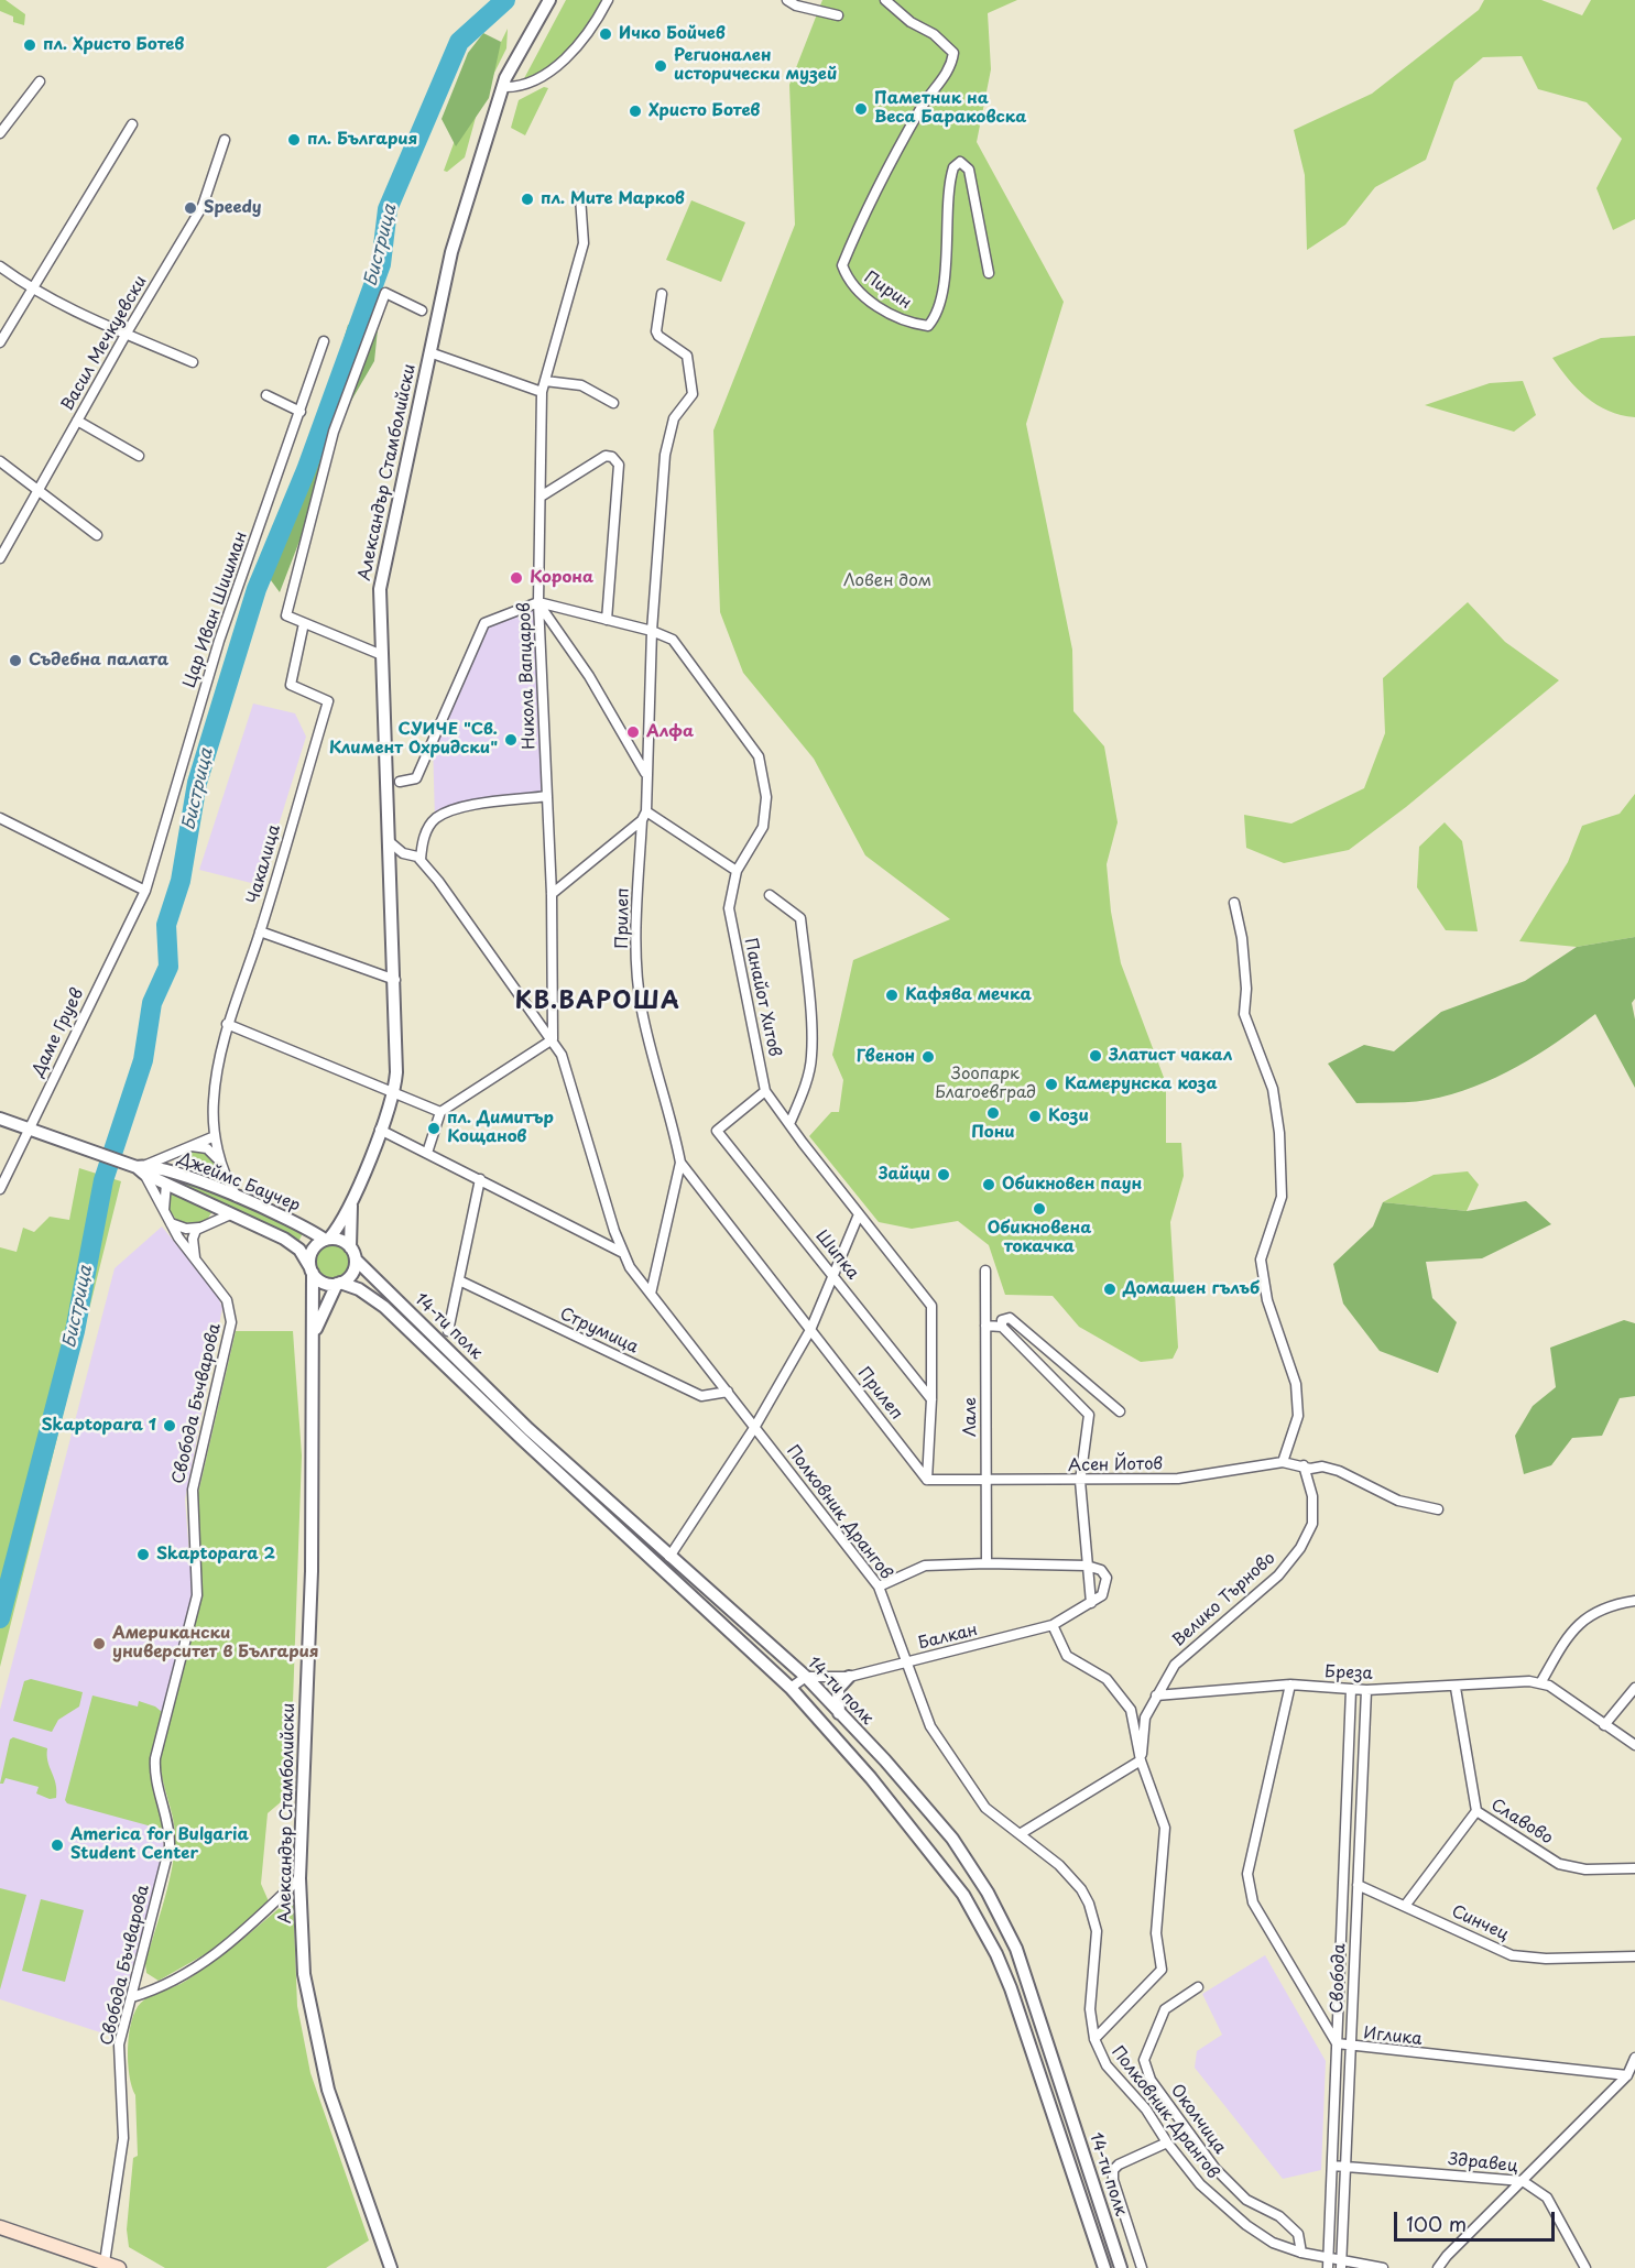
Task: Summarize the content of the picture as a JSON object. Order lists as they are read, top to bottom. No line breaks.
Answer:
{"streets":{"street":["Пирин","Васил Мечкуевски","Александър Стамболийски","Цар Иван Шишман","Никола Вапцаров","Чакалица","Прилеп","Панайот Хитов","Даме Груев","Джеймс Баучер","Шипка","14-ти полк","Струмица","Свобода Бъчварова","Лале","Асен Йотов","Полковник Дрангов","Велико Търново","Балкан","Бреза","Славово","Синчец","Свобода","Иглика","Околчица","Здравец"]},"crossings":[["Александър Стамболийски","Джеймс Баучер"],["Александър Стамболийски","14-ти полк"],["Александър Стамболийски","Полковник Дрангов"],["Цар Иван Шишман","Даме Груев"],["Никола Вапцаров","Панайот Хитов"],["Никола Вапцаров","Полковник Дрангов"],["Чакалица","Джеймс Баучер"],["Прилеп","Панайот Хитов"],["Прилеп","Асен Йотов"],["Панайот Хитов","Шипка"],["Панайот Хитов","Асен Йотов"],["Даме Груев","Джеймс Баучер"],["Джеймс Баучер","14-ти полк"],["Джеймс Баучер","Свобода Бъчварова"],["14-ти полк","Балкан"],["Струмица","Полковник Дрангов"],["Лале","Асен Йотов"],["Асен Йотов","Велико Търново"],["Полковник Дрангов","Велико Търново"],["Полковник Дрангов","Балкан"],["Полковник Дрангов","Свобода"],["Полковник Дрангов","Околчица"],["Велико Търново","Бреза"],["Бреза","Славово"],["Бреза","Свобода"],["Синчец","Свобода"],["Свобода","Иглика"],["Свобода","Здравец"]],"districts":["КВ.ВАРОША"],"water":["Бистрица"],"parks":["Ловен дом","Зоопарк Благоевград"],"places":["Ичко Бойчев","пл. Христо Ботев","Регионален исторически музей","Паметник на Веса Бараковска","Христо Ботев","пл. България","пл. Мите Марков","Speedy","Корона","Съдебна палата","Алфа","СУИЧЕ \"Св. Климент Охридски\"","Кафява мечка","Златист чакал","Гвенон","Камерунска коза","Пони","Кози","пл. Димитър Кощанов","Зайци","Обикновен паун","Обикновена токачка","Домашен гълъб","Skaptopara 1","Skaptopara 2","Американски университет в България","America for Bulgaria Student Center"],"scale_bar":"100 m"}
